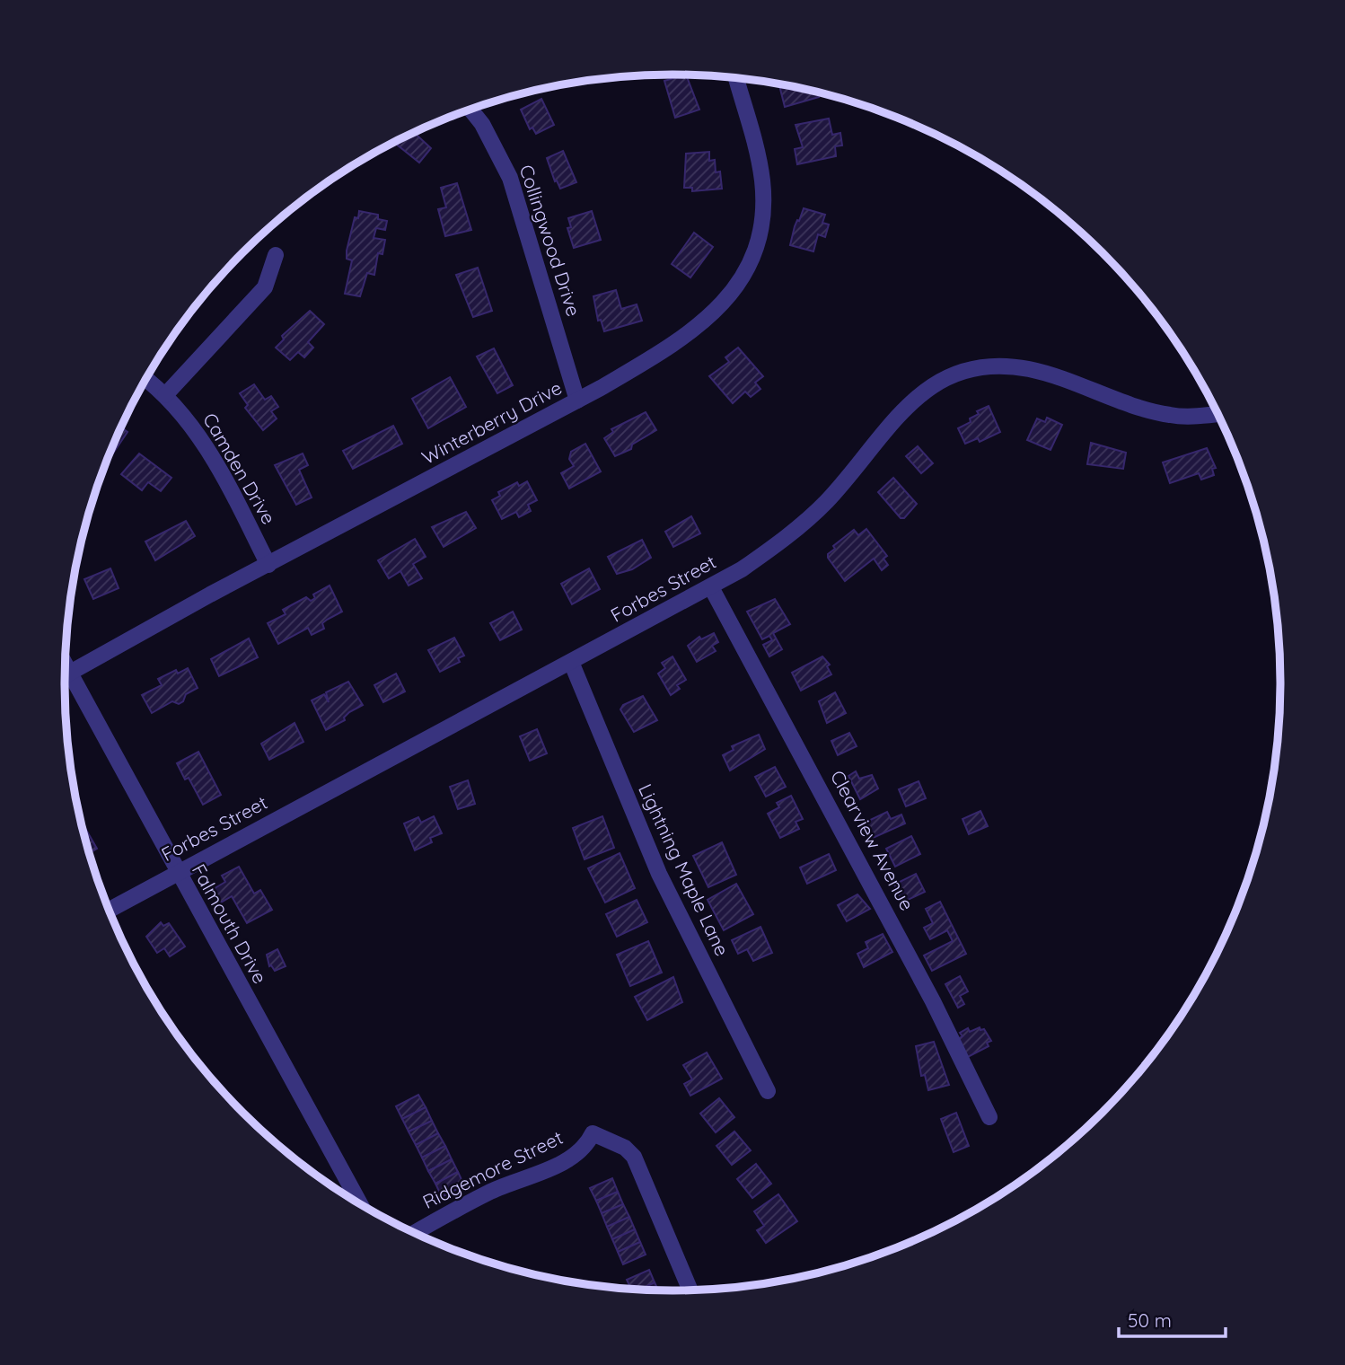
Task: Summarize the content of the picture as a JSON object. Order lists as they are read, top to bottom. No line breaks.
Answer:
{"streets":{"street":["Collingwood Drive","Winterberry Drive","Camden Drive","Forbes Street","Clearview Avenue","Lightning Maple Lane","Falmouth Drive","Ridgemore Street"]},"crossings":[["Collingwood Drive","Winterberry Drive"],["Winterberry Drive","Camden Drive"],["Winterberry Drive","Falmouth Drive"],["Forbes Street","Clearview Avenue"],["Forbes Street","Lightning Maple Lane"],["Forbes Street","Falmouth Drive"]],"scale_bar":"50 m"}
